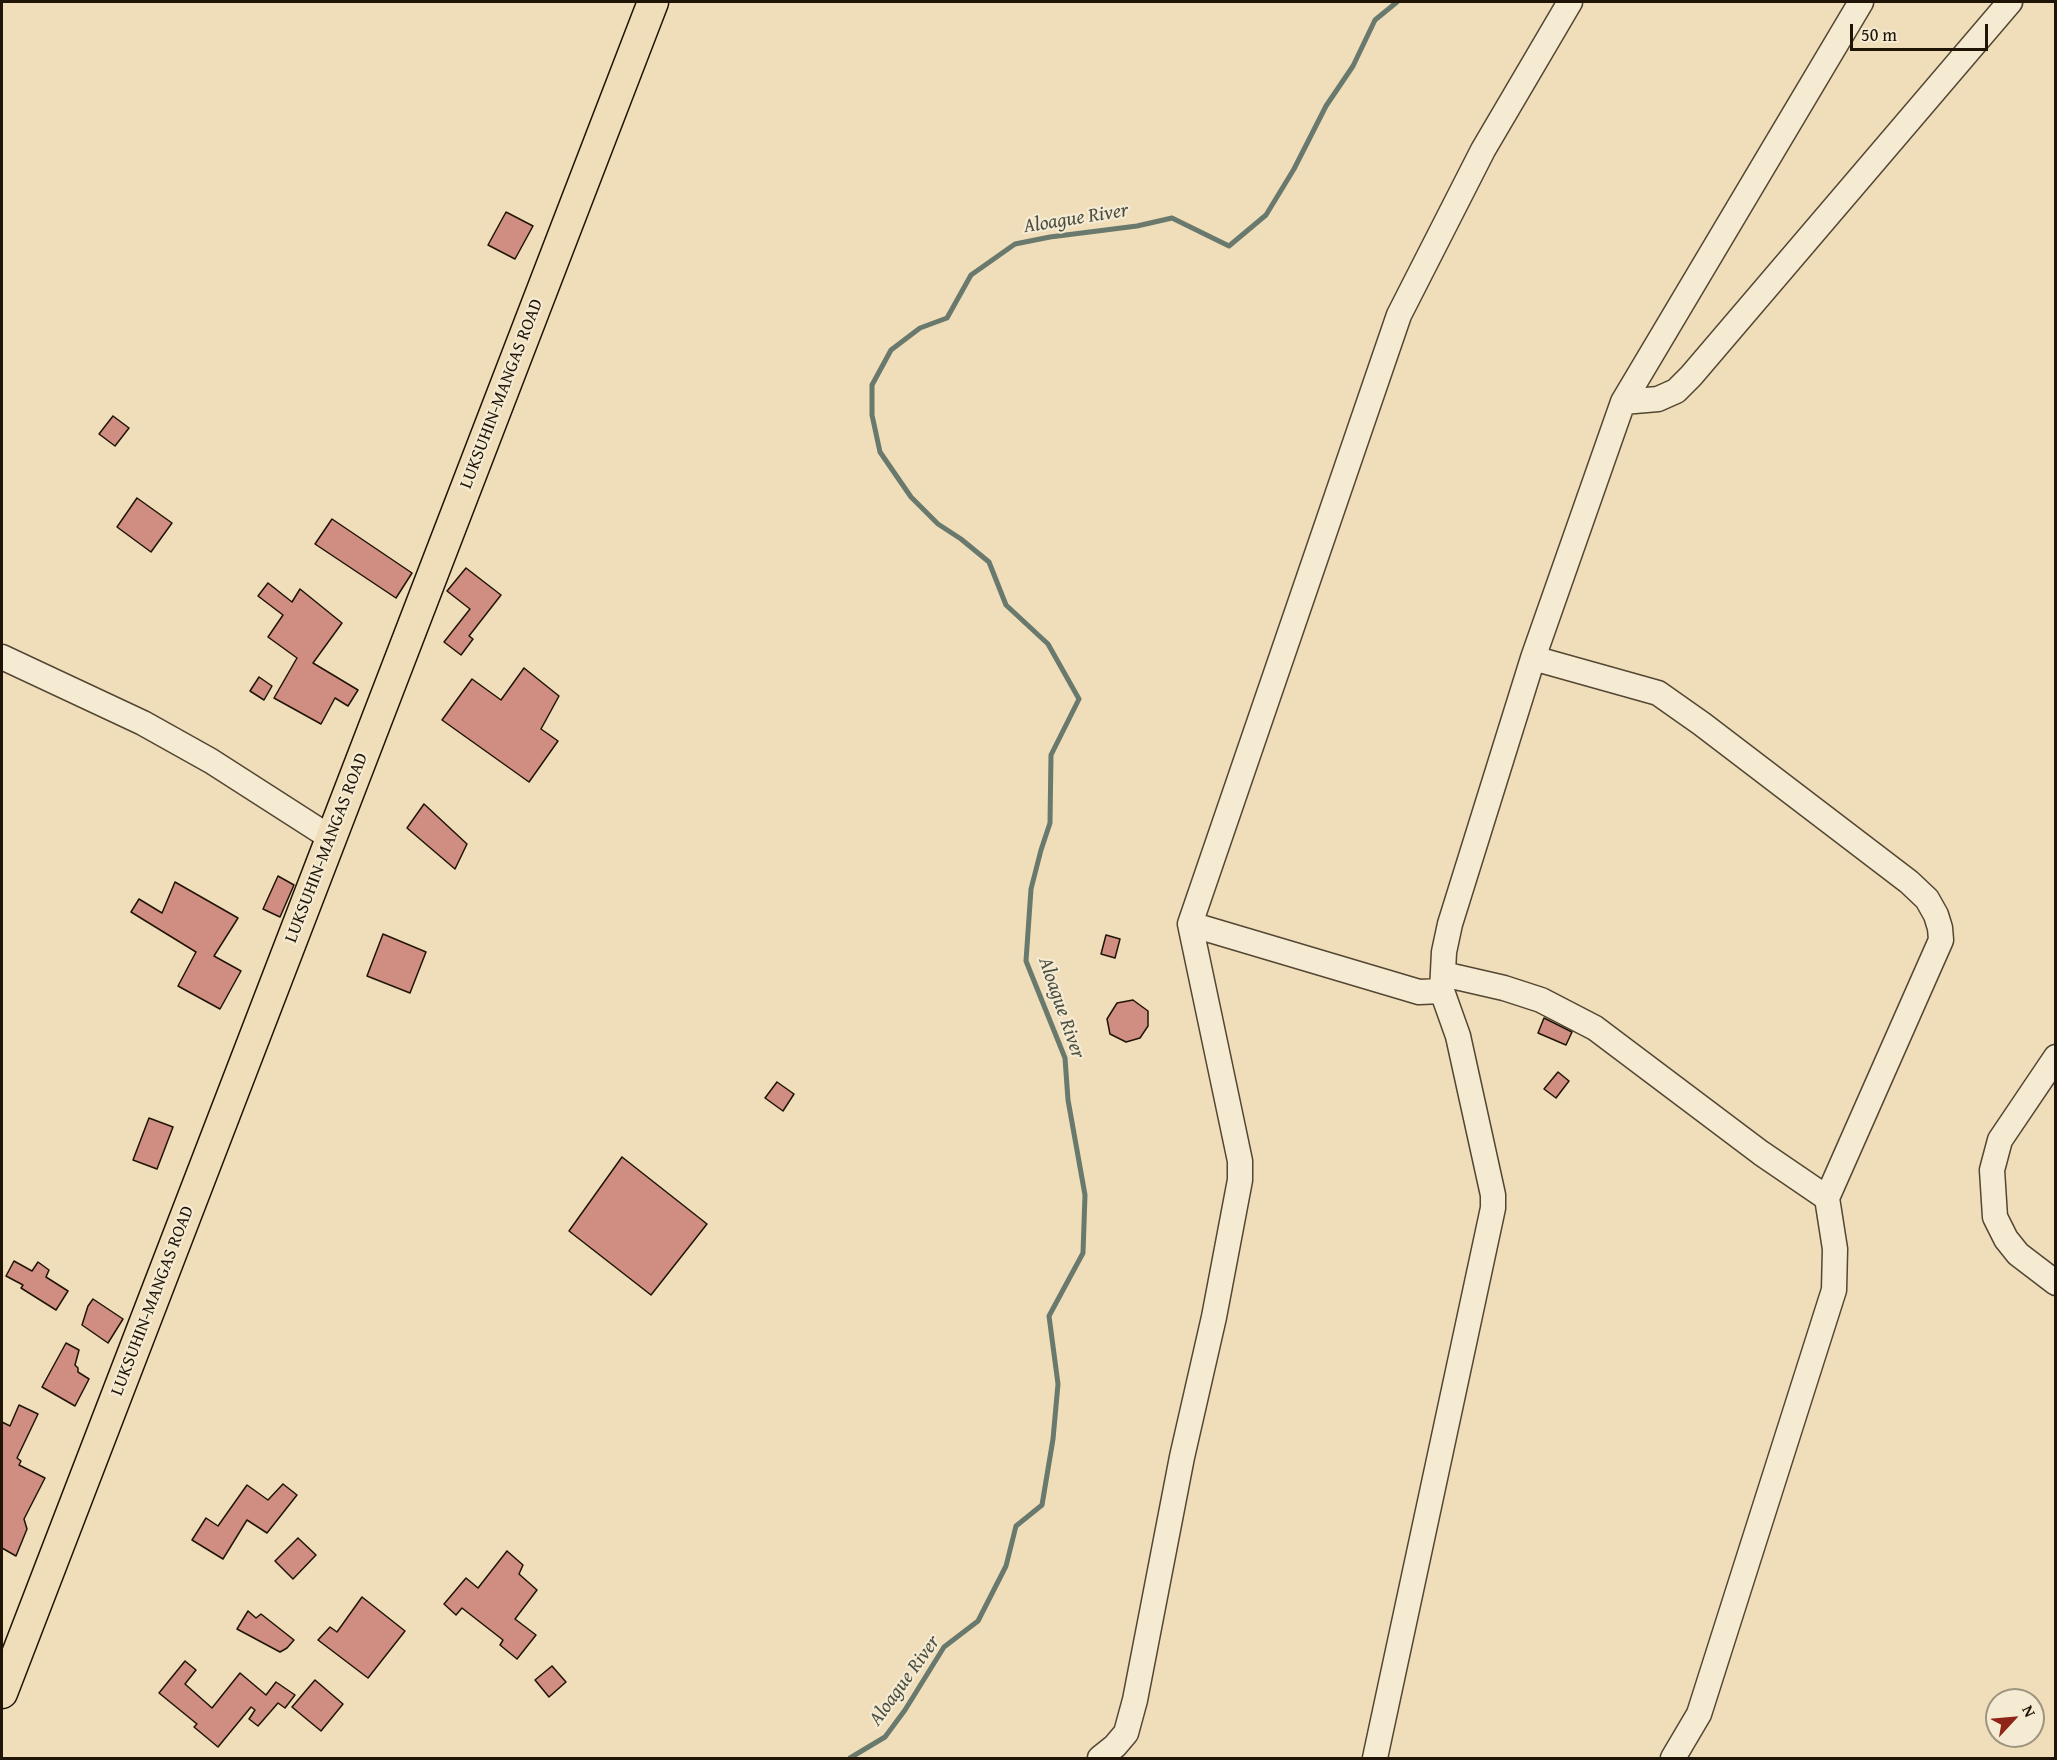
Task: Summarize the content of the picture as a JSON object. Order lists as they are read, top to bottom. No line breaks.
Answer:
{"streets":{"main road":["LUKSUHIN-MANGAS ROAD"]},"water":["Aloague River"],"scale_bar":"50 m","north":"top right"}
